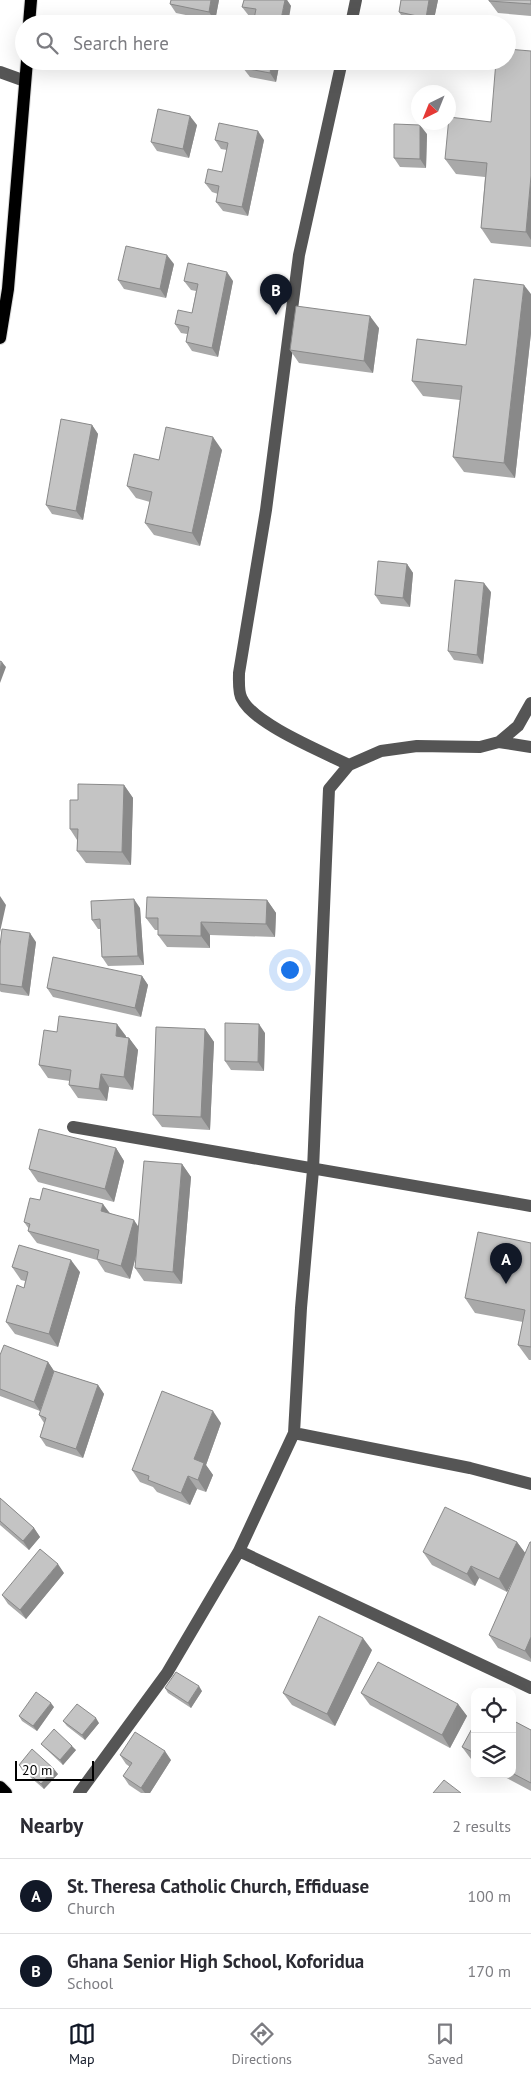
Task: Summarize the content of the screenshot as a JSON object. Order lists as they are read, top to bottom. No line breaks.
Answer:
{"scale_bar":"20 m","north":"bottom left","page":{"search":"Search here","pins":["B","A"],"scale":"20 m","heading":["Nearby","2 results"],"list":[{"mark":"A","name":"St. Theresa Catholic Church, Effiduase","note":"Church","value":"100 m"},{"mark":"B","name":"Ghana Senior High School, Koforidua","note":"School","value":"170 m"}],"nav":["Map","Directions","Saved"]}}
